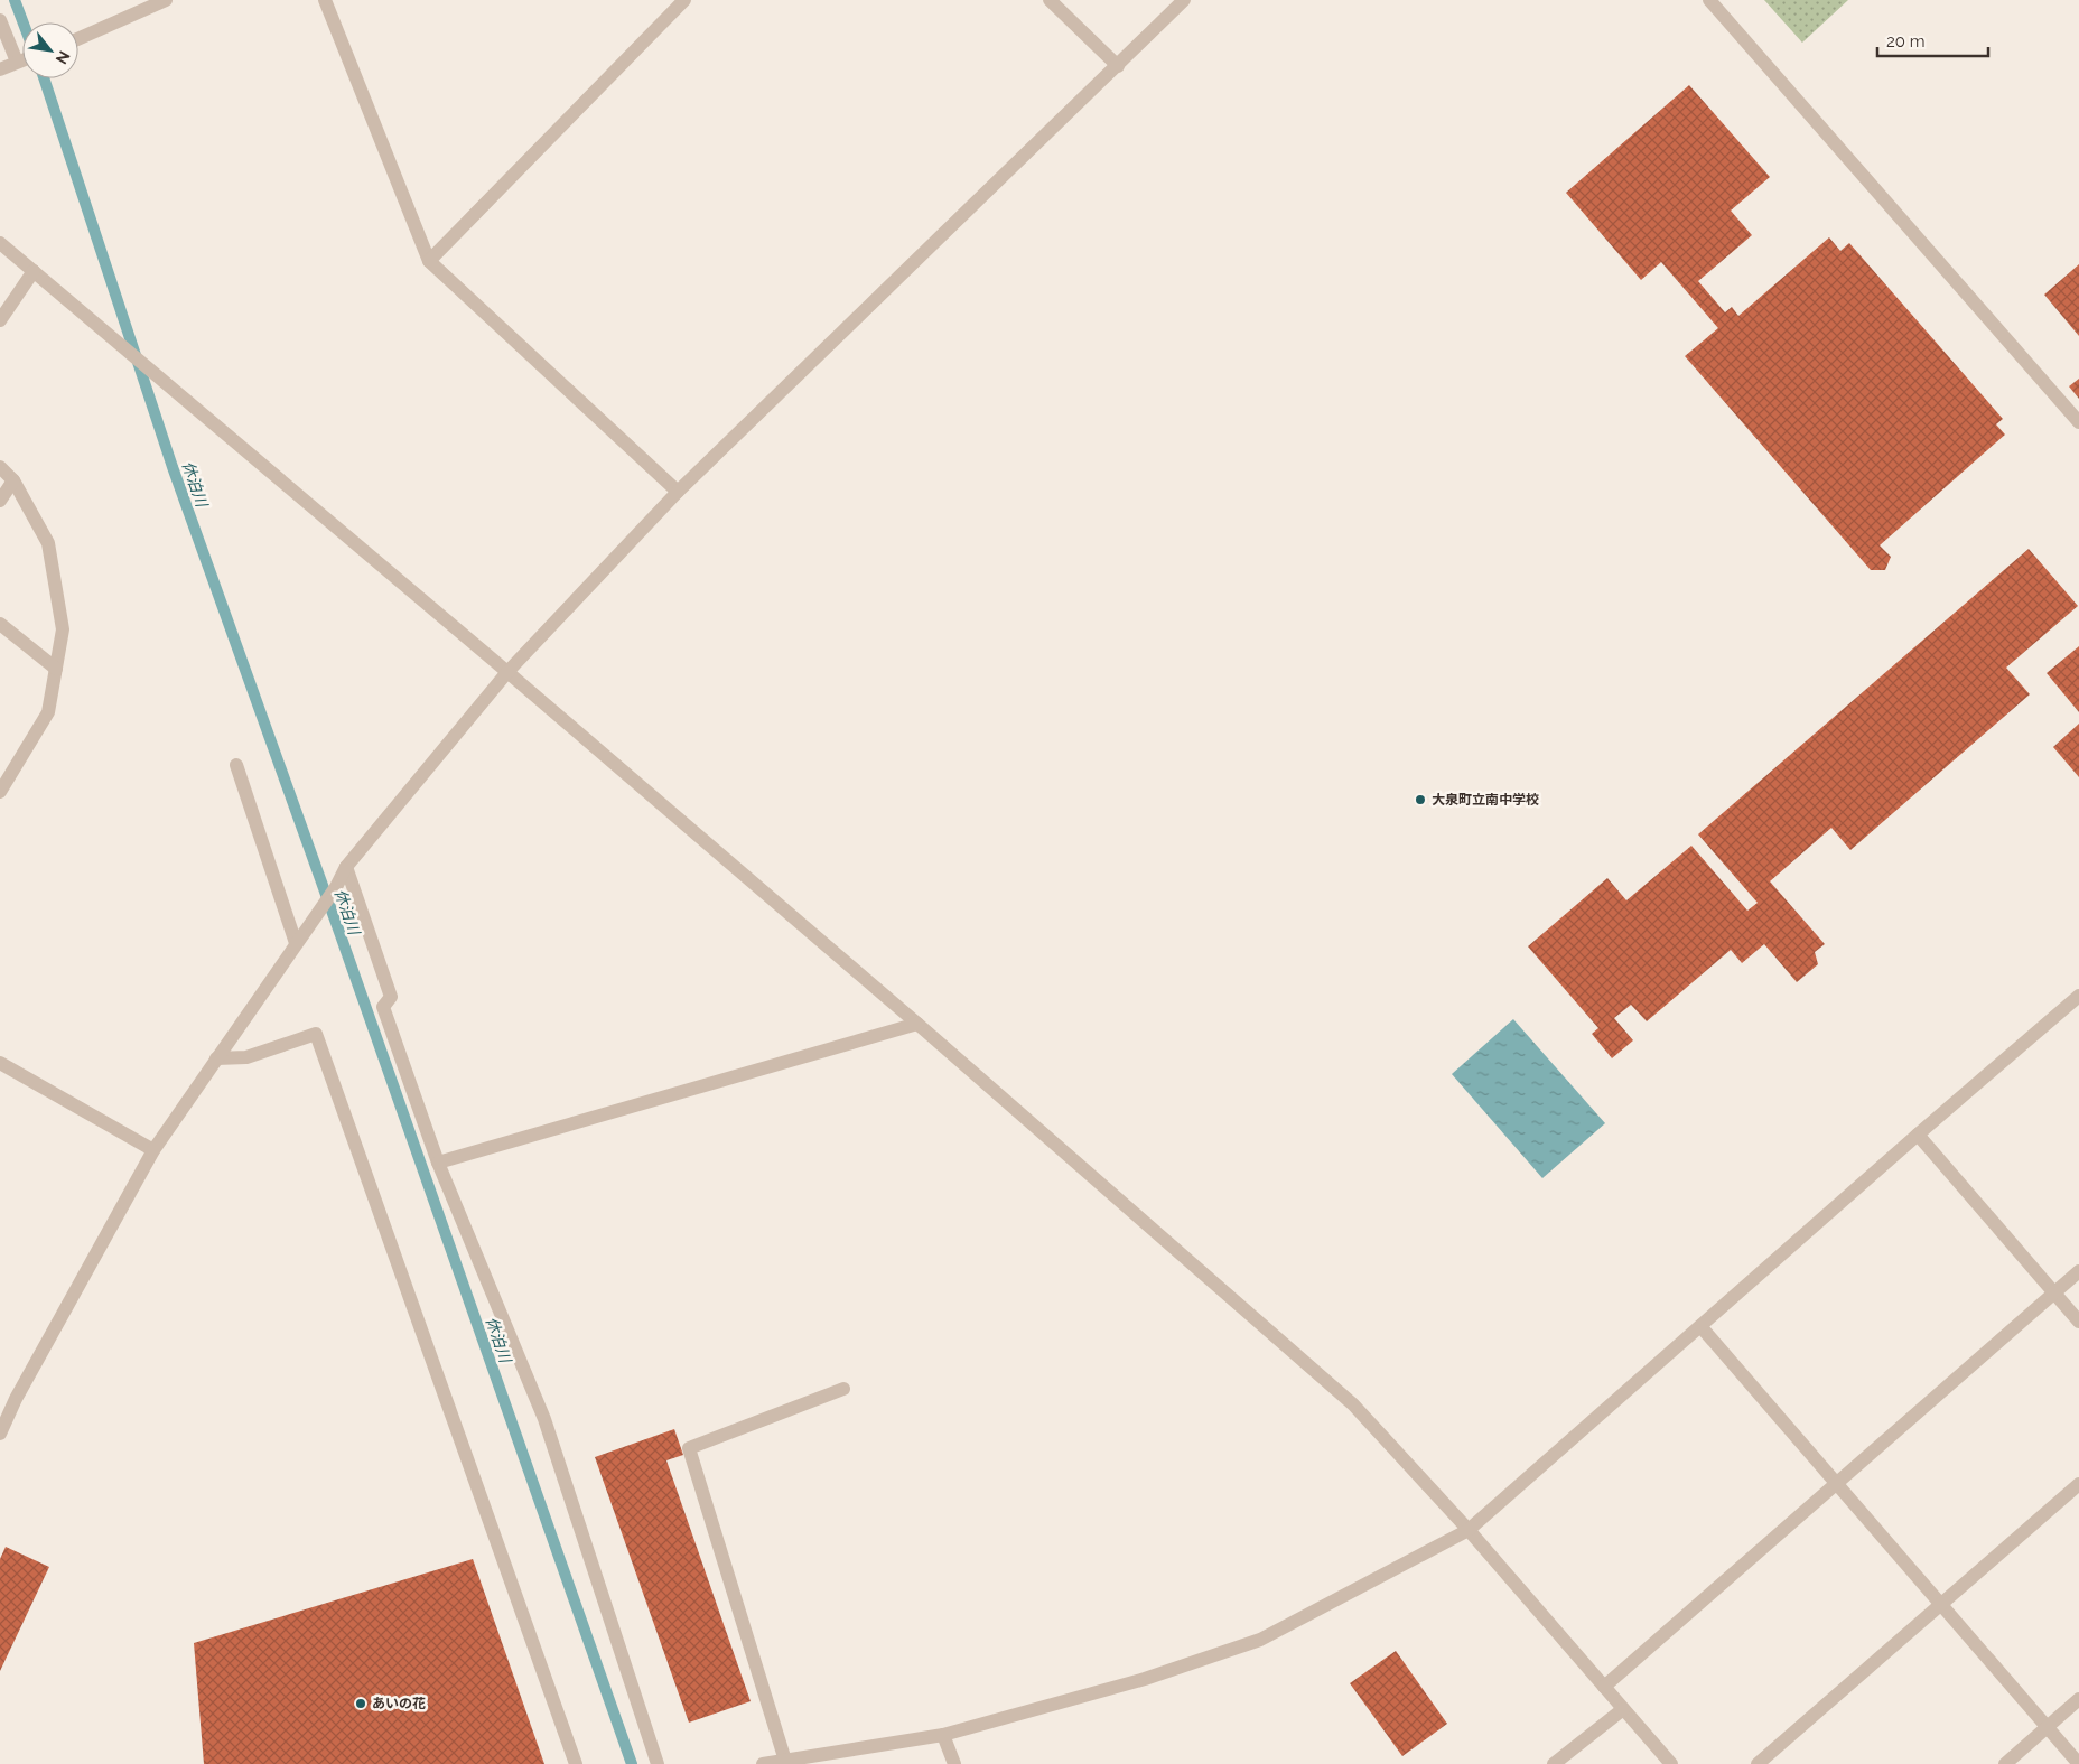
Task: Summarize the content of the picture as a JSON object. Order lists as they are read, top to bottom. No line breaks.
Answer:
{"water":["休泊川"],"places":["大泉町立南中学校","あいの花"],"scale_bar":"20 m","north":"bottom right"}
